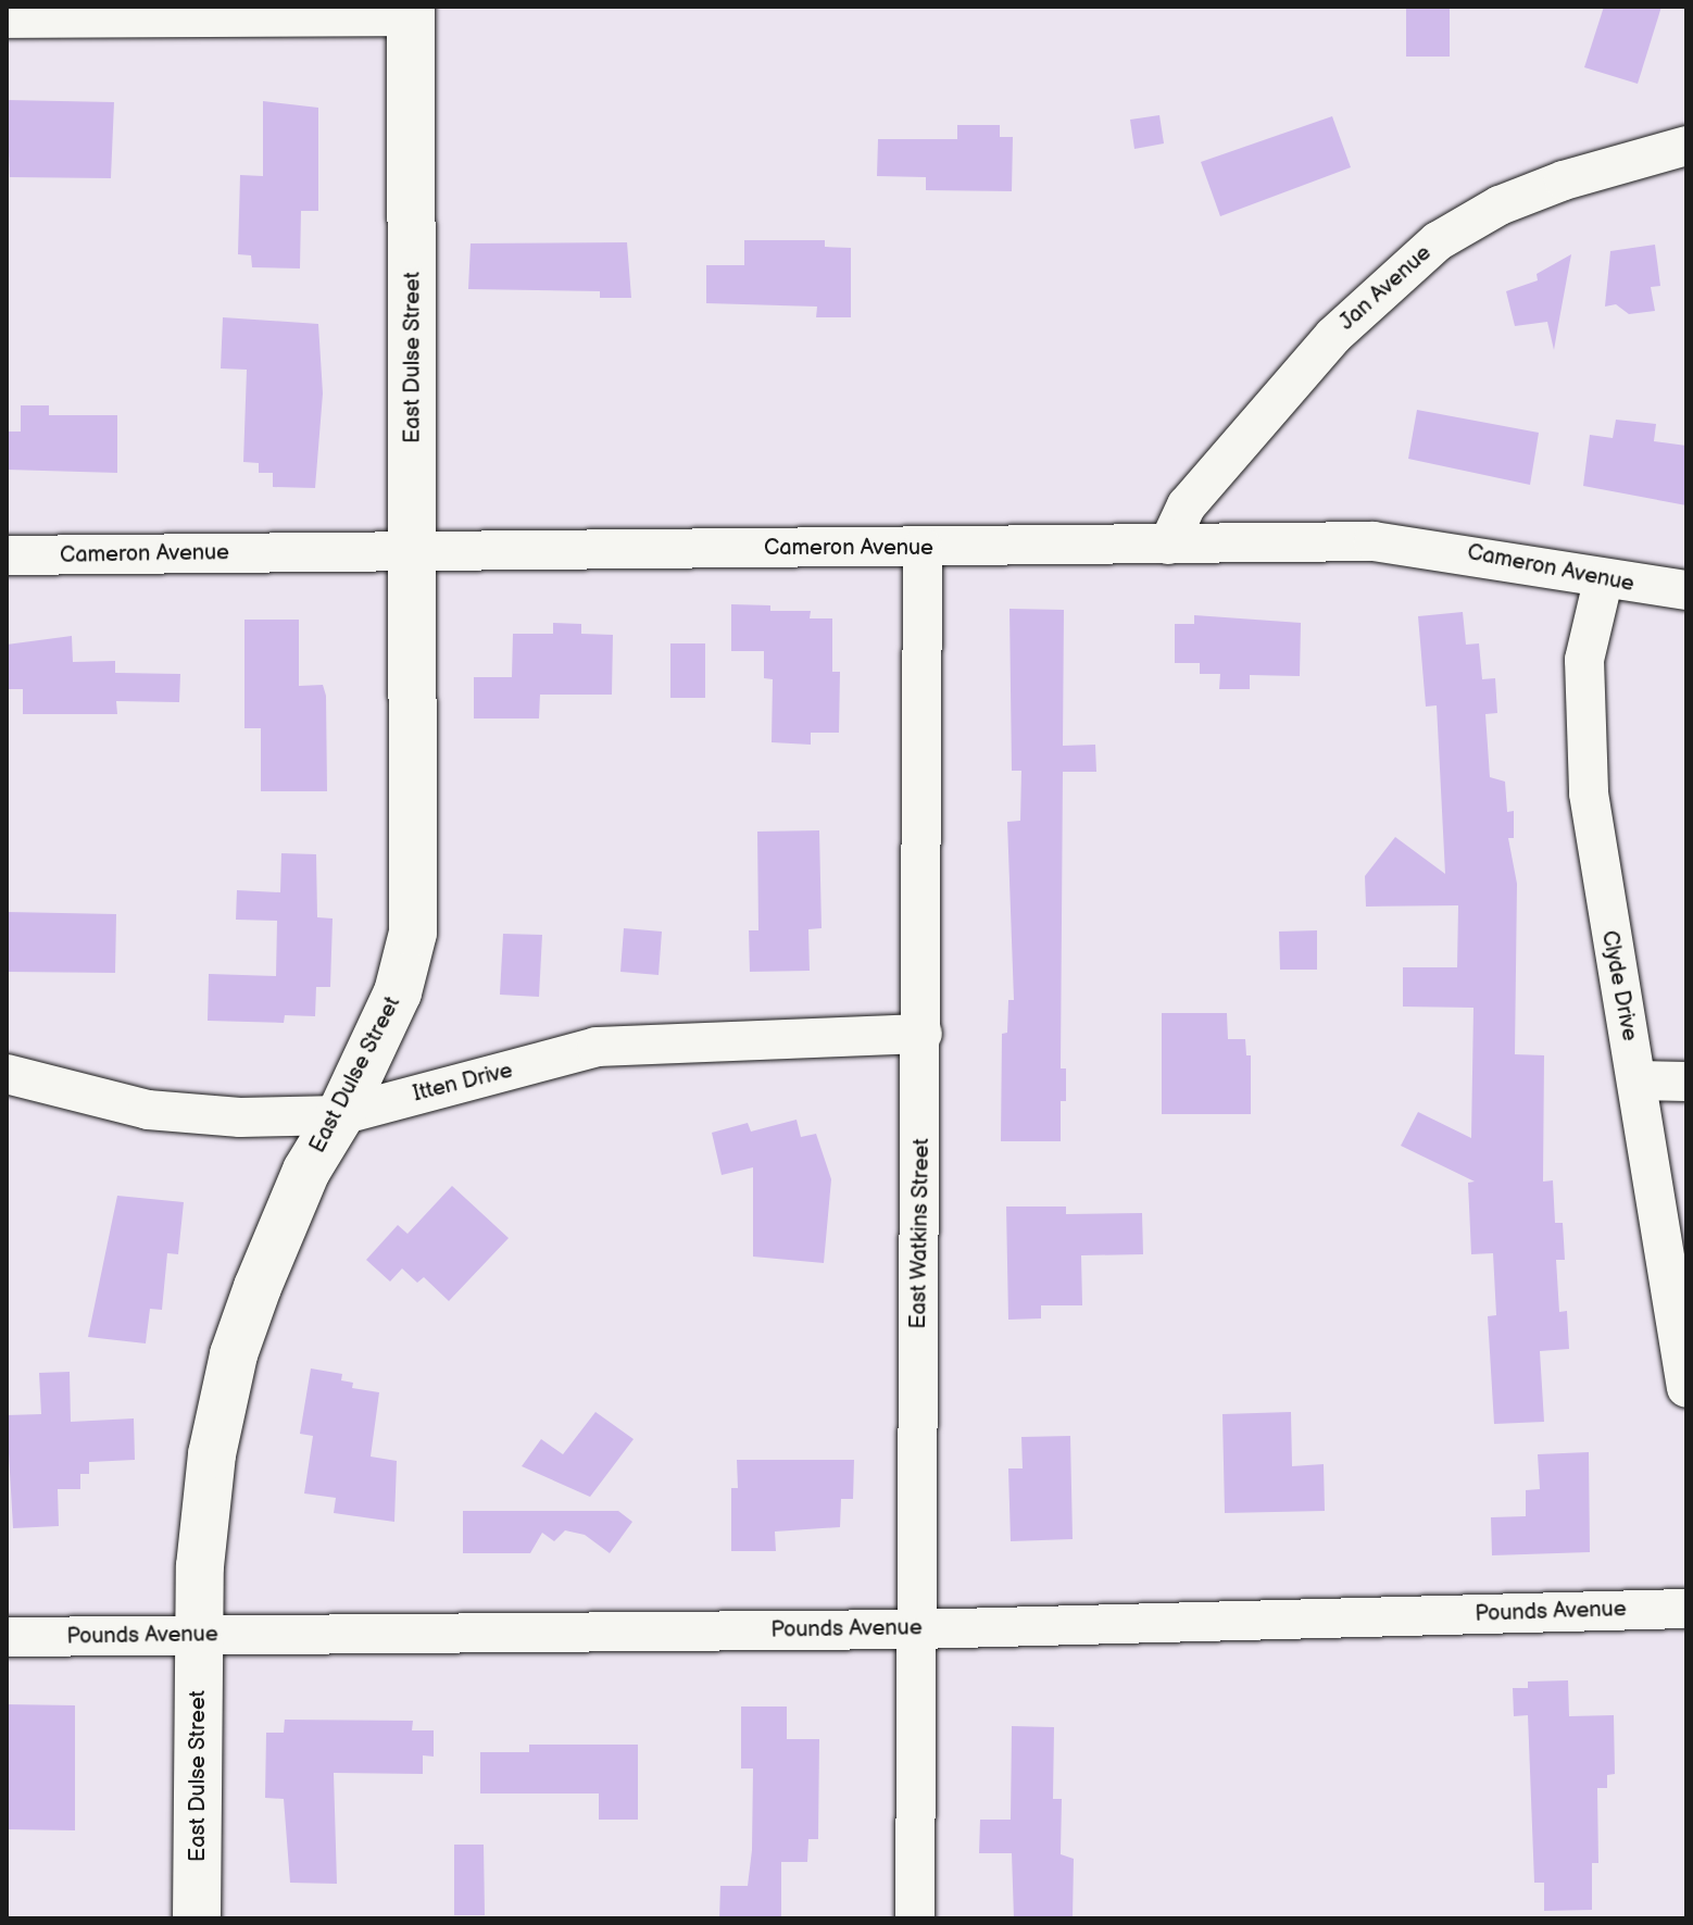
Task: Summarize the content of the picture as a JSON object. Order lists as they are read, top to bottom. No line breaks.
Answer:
{"streets":{"street":["Jan Avenue","East Dulse Street","Cameron Avenue","Clyde Drive","Itten Drive","East Watkins Street","Pounds Avenue"]},"crossings":[["Jan Avenue","Cameron Avenue"],["East Dulse Street","Cameron Avenue"],["East Dulse Street","Itten Drive"],["East Dulse Street","Pounds Avenue"],["Cameron Avenue","Clyde Drive"],["Cameron Avenue","East Watkins Street"],["Itten Drive","East Watkins Street"],["East Watkins Street","Pounds Avenue"]]}
